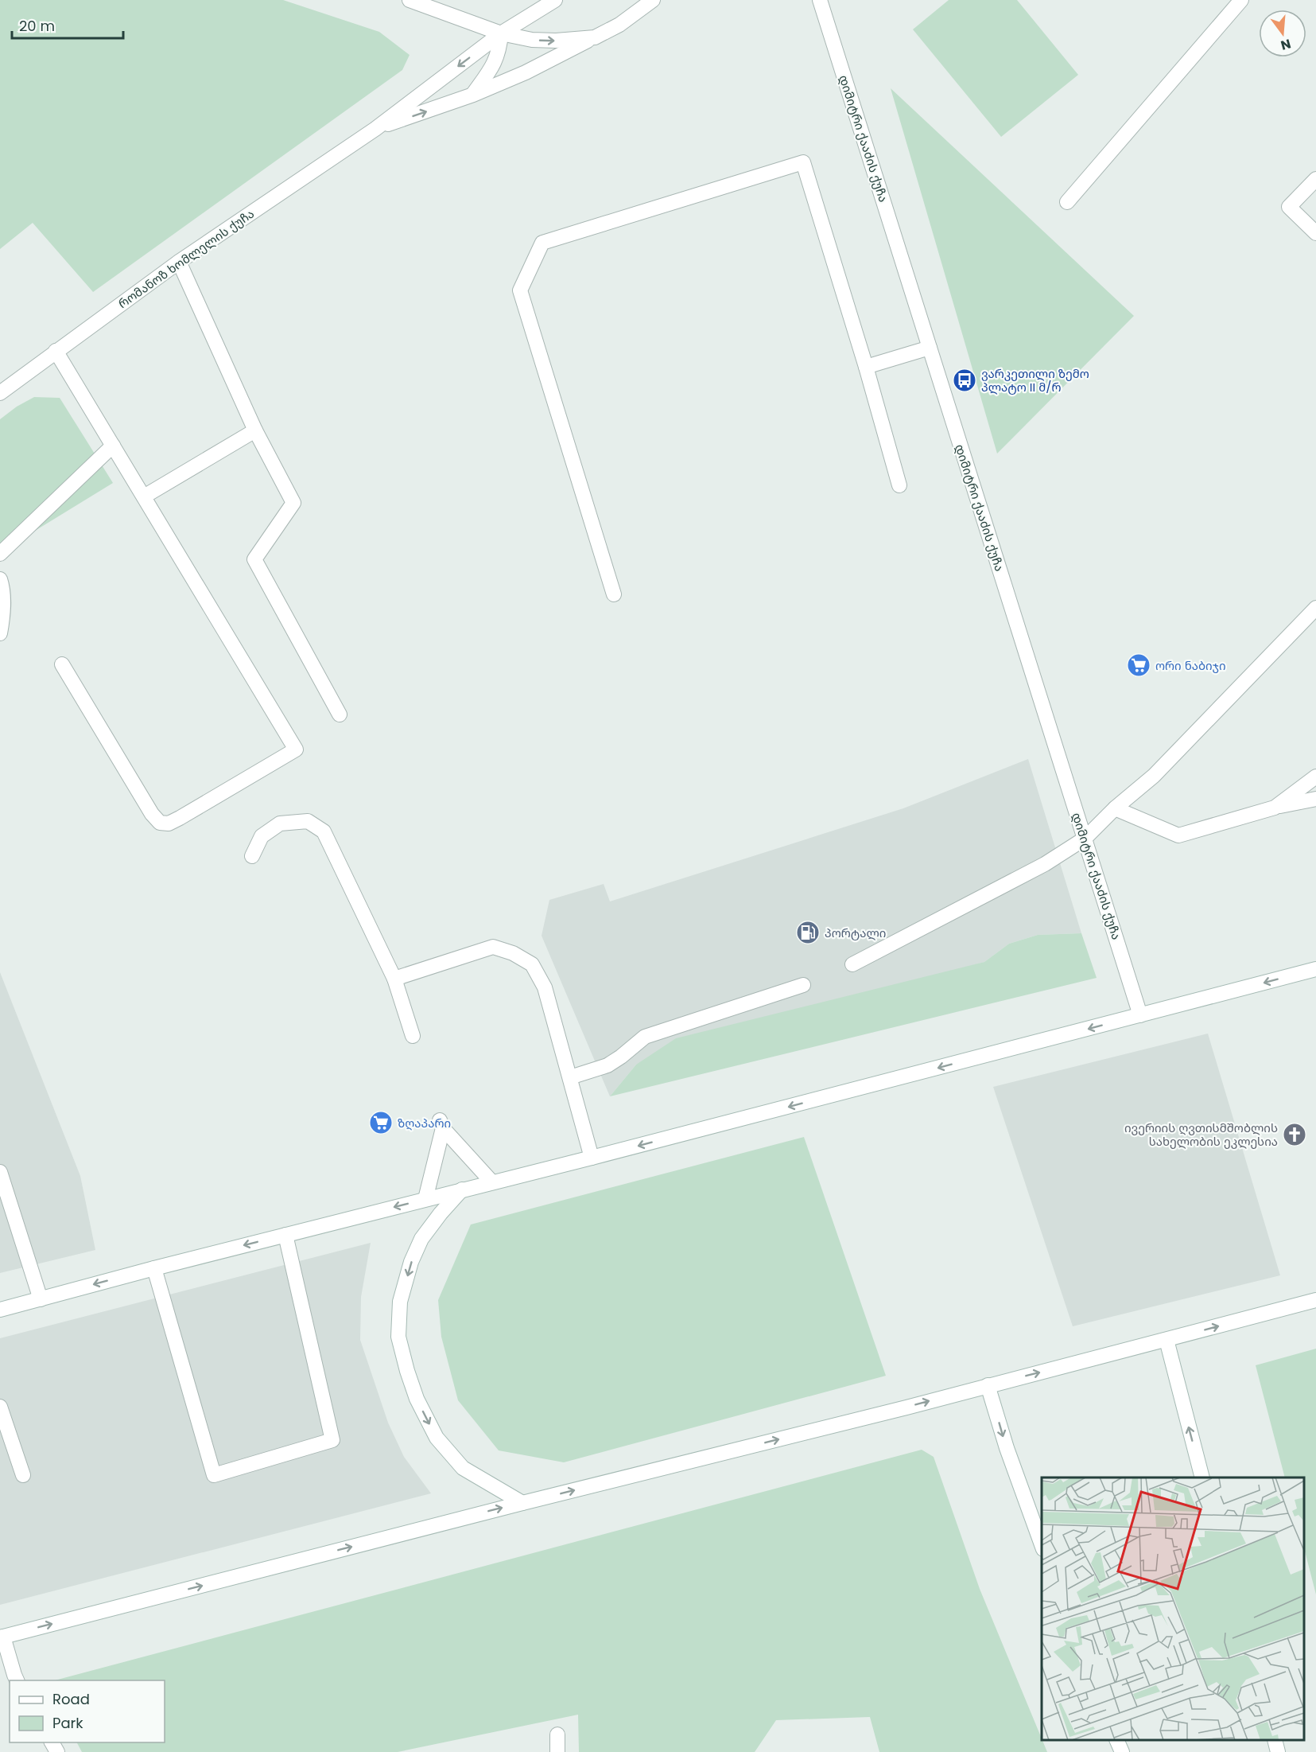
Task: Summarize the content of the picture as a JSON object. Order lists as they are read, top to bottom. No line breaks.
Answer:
{"streets":{"main road":["დიმიტრი ქააძის ქუჩა","რომანოზ ხომლელის ქუჩა"]},"places":{"bus stop":["ვარკეთილი ზემო პლატო II მ/რ"],"supermarket":["ორი ნაბიჯი","ზღაპარი"],"fuel station":["პორტალი"],"church":["ივერიის ღვთისმშობლის სახელობის ეკლესია"]},"legend":["Road","Park"],"scale_bar":"20 m","north":"bottom"}
